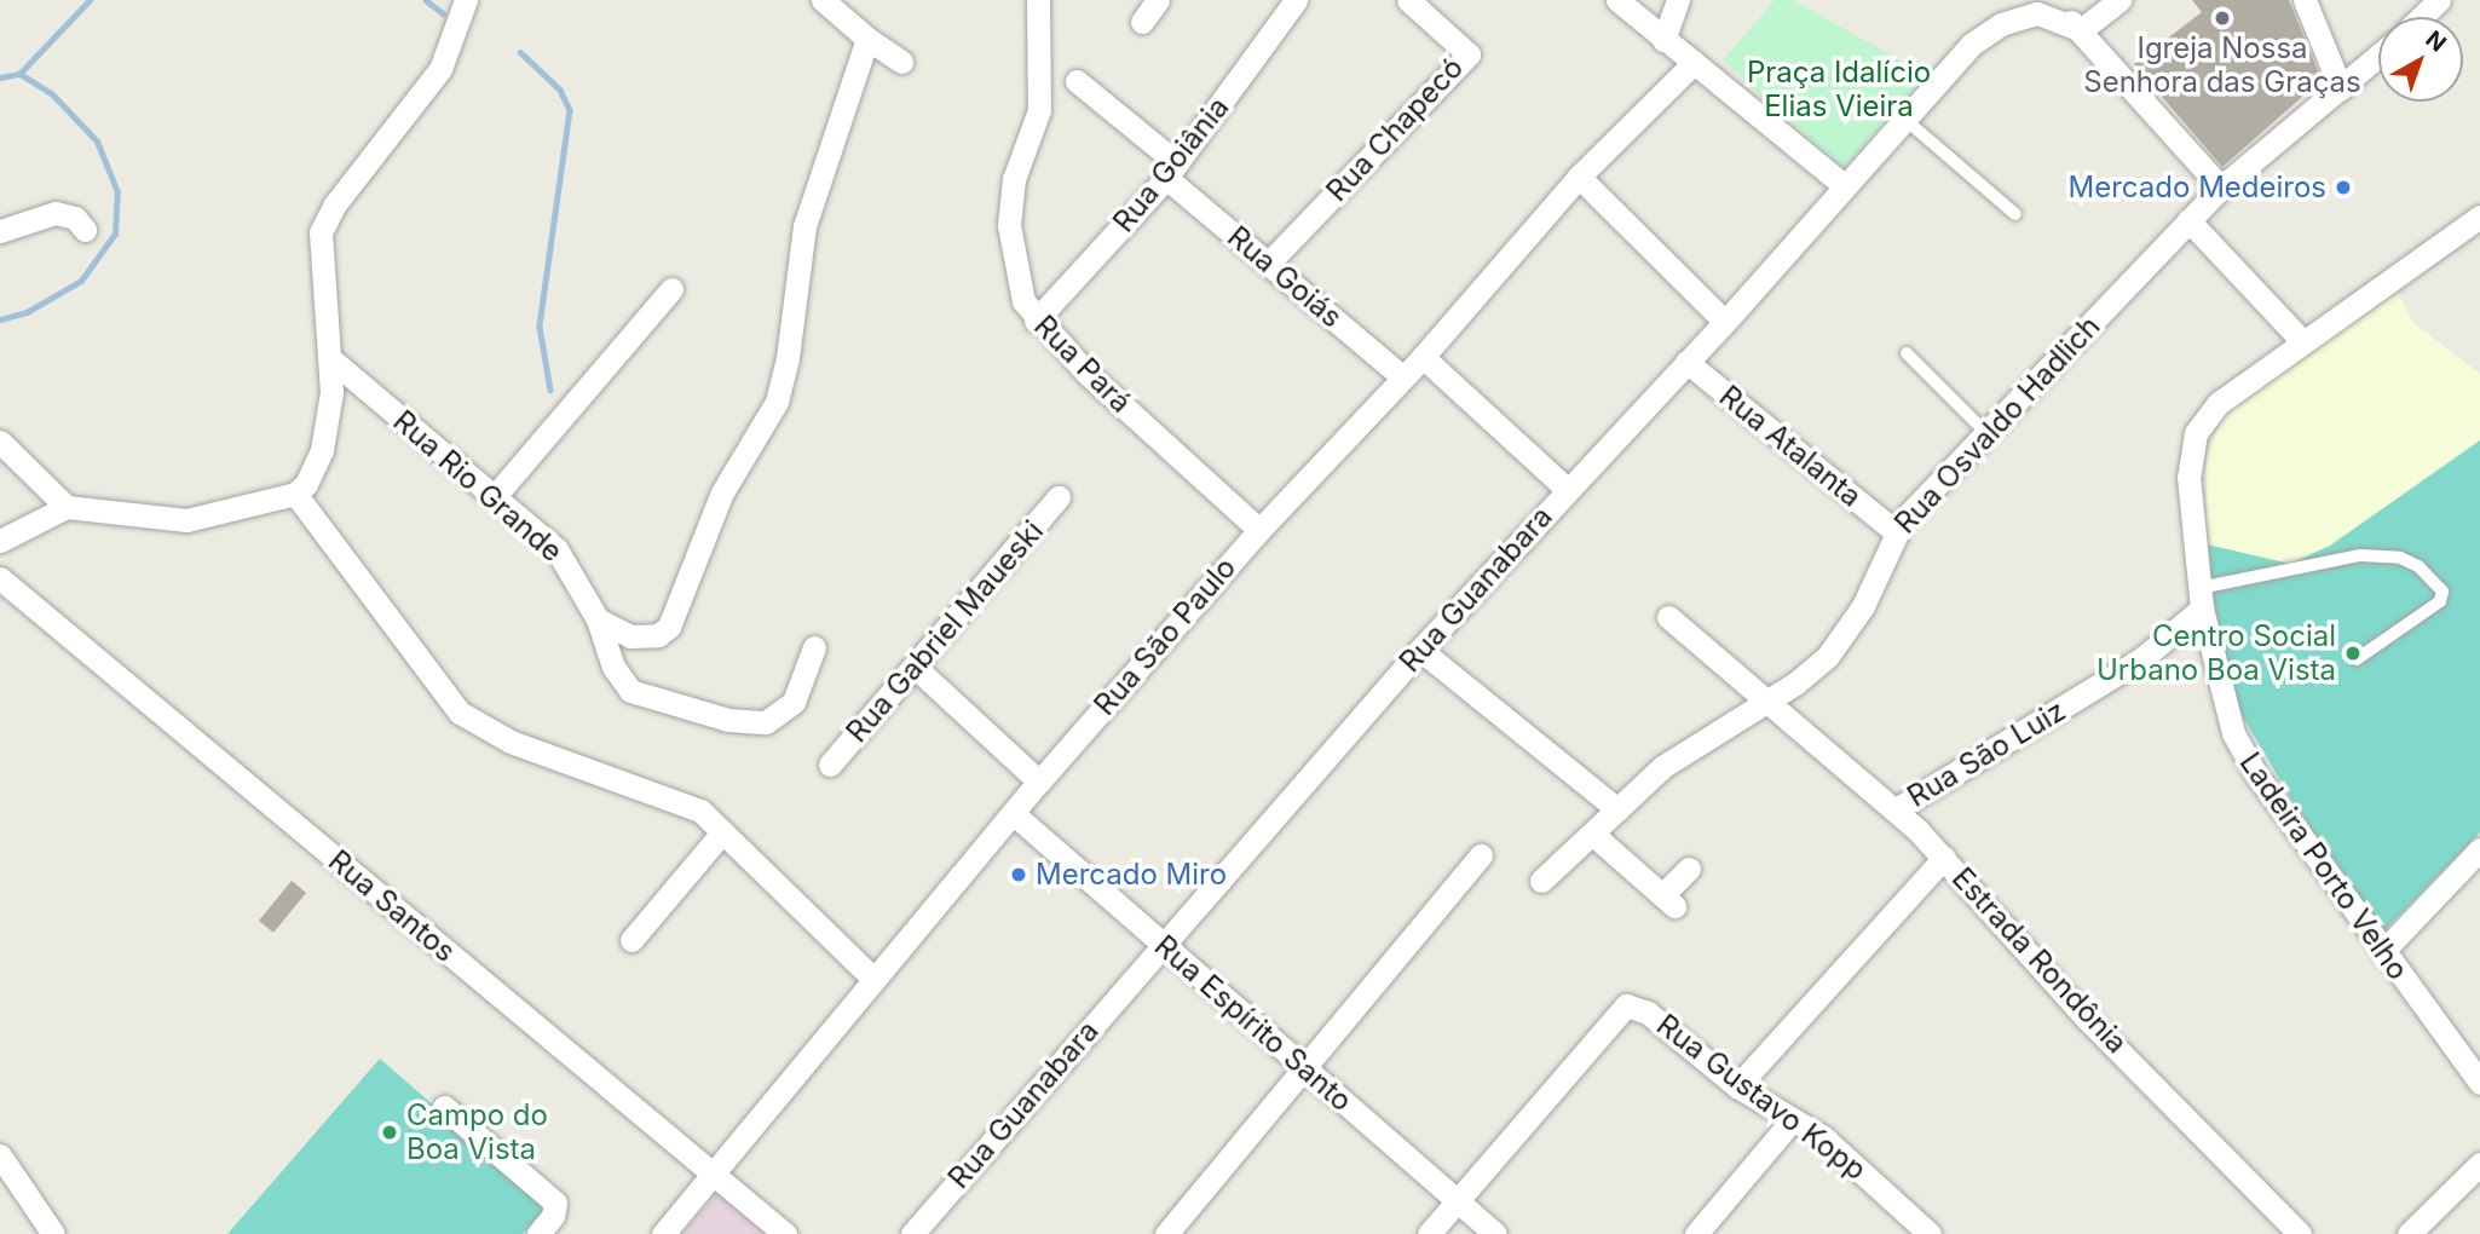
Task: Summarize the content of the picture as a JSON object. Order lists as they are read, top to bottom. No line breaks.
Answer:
{"streets":{"street":["Rua Chapecó","Rua Goiânia","Rua Goiás","Rua Pará","Rua Osvaldo Hadlich","Rua Atalanta","Rua Rio Grande","Rua Guanabara","Rua Gabriel Maueski","Rua São Paulo","Rua São Luiz","Ladeira Porto Velho","Rua Santos","Estrada Rondônia","Rua Espírito Santo","Rua Gustavo Kopp"]},"crossings":[["Rua Chapecó","Rua Goiás"],["Rua Goiânia","Rua Goiás"],["Rua Goiânia","Rua Pará"],["Rua Goiás","Rua São Paulo"],["Rua Pará","Rua São Paulo"],["Rua Osvaldo Hadlich","Rua Atalanta"],["Rua Osvaldo Hadlich","Estrada Rondônia"],["Rua Atalanta","Rua Guanabara"],["Rua Guanabara","Rua Espírito Santo"],["Rua São Paulo","Rua Santos"],["Rua São Paulo","Rua Espírito Santo"],["Rua São Luiz","Ladeira Porto Velho"],["Rua São Luiz","Estrada Rondônia"],["Rua Espírito Santo","Rua Gustavo Kopp"]],"parks":["Praça Idalício Elias Vieira"],"places":["Igreja Nossa Senhora das Graças","Mercado Medeiros","Centro Social Urbano Boa Vista","Mercado Miro","Campo do Boa Vista"],"north":"top right"}
